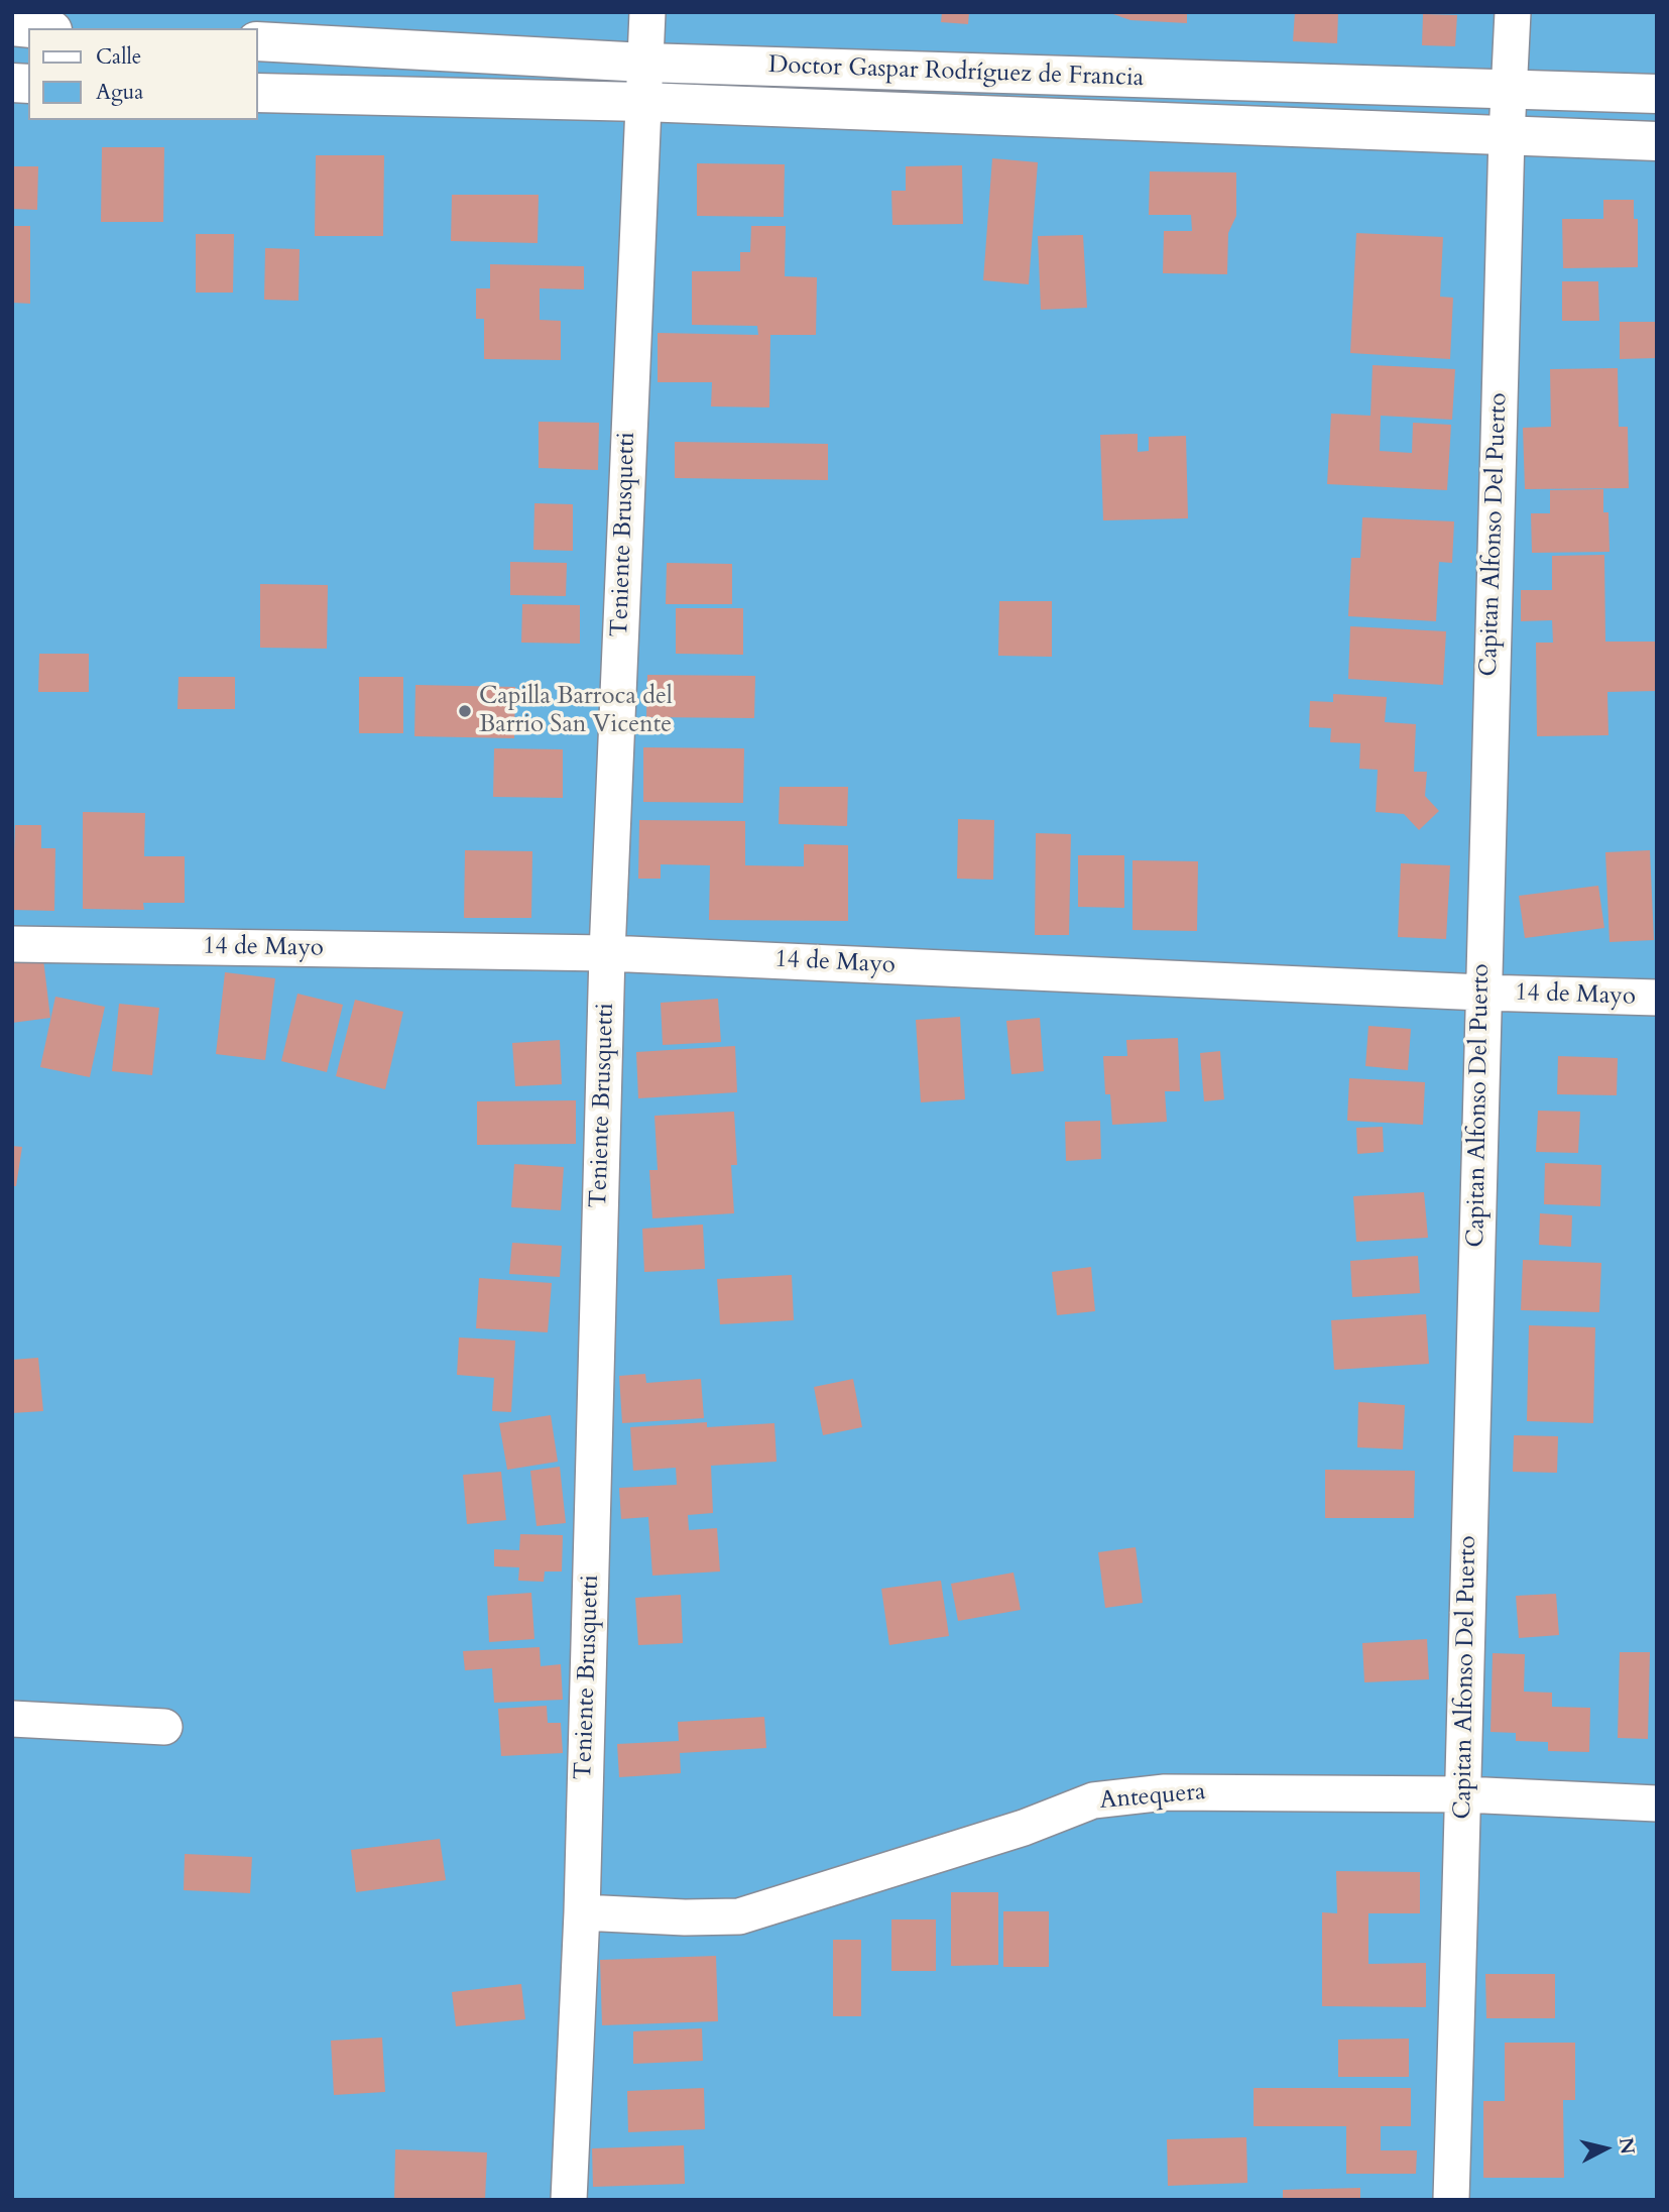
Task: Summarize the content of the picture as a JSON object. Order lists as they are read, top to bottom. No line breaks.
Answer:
{"streets":{"street":["Doctor Gaspar Rodríguez de Francia","Teniente Brusquetti","Capitan Alfonso Del Puerto","14 de Mayo","Antequera"]},"crossings":[["Doctor Gaspar Rodríguez de Francia","Teniente Brusquetti"],["Doctor Gaspar Rodríguez de Francia","Capitan Alfonso Del Puerto"],["Teniente Brusquetti","14 de Mayo"],["Teniente Brusquetti","Antequera"],["Capitan Alfonso Del Puerto","14 de Mayo"],["Capitan Alfonso Del Puerto","Antequera"]],"places":["Capilla Barroca del Barrio San Vicente"],"legend":["Calle","Agua"],"north":"right"}
